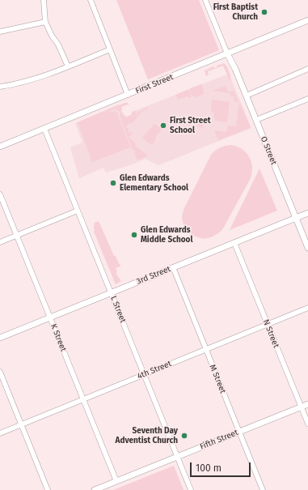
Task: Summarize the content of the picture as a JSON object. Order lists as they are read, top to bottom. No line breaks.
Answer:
{"streets":{"street":["First Street","O Street","3rd Street","L Street","N Street","K Street","4th Street","M Street","Fifth Street"]},"crossings":[["First Street","O Street"],["First Street","L Street"],["O Street","3rd Street"],["3rd Street","L Street"],["3rd Street","N Street"],["3rd Street","K Street"],["3rd Street","M Street"],["L Street","4th Street"],["L Street","Fifth Street"],["N Street","4th Street"],["N Street","Fifth Street"],["K Street","4th Street"],["K Street","Fifth Street"],["4th Street","M Street"],["M Street","Fifth Street"]],"places":["First Baptist Church","First Street School","Glen Edwards Elementary School","Glen Edwards Middle School","Seventh Day Adventist Church"],"scale_bar":"100 m"}
